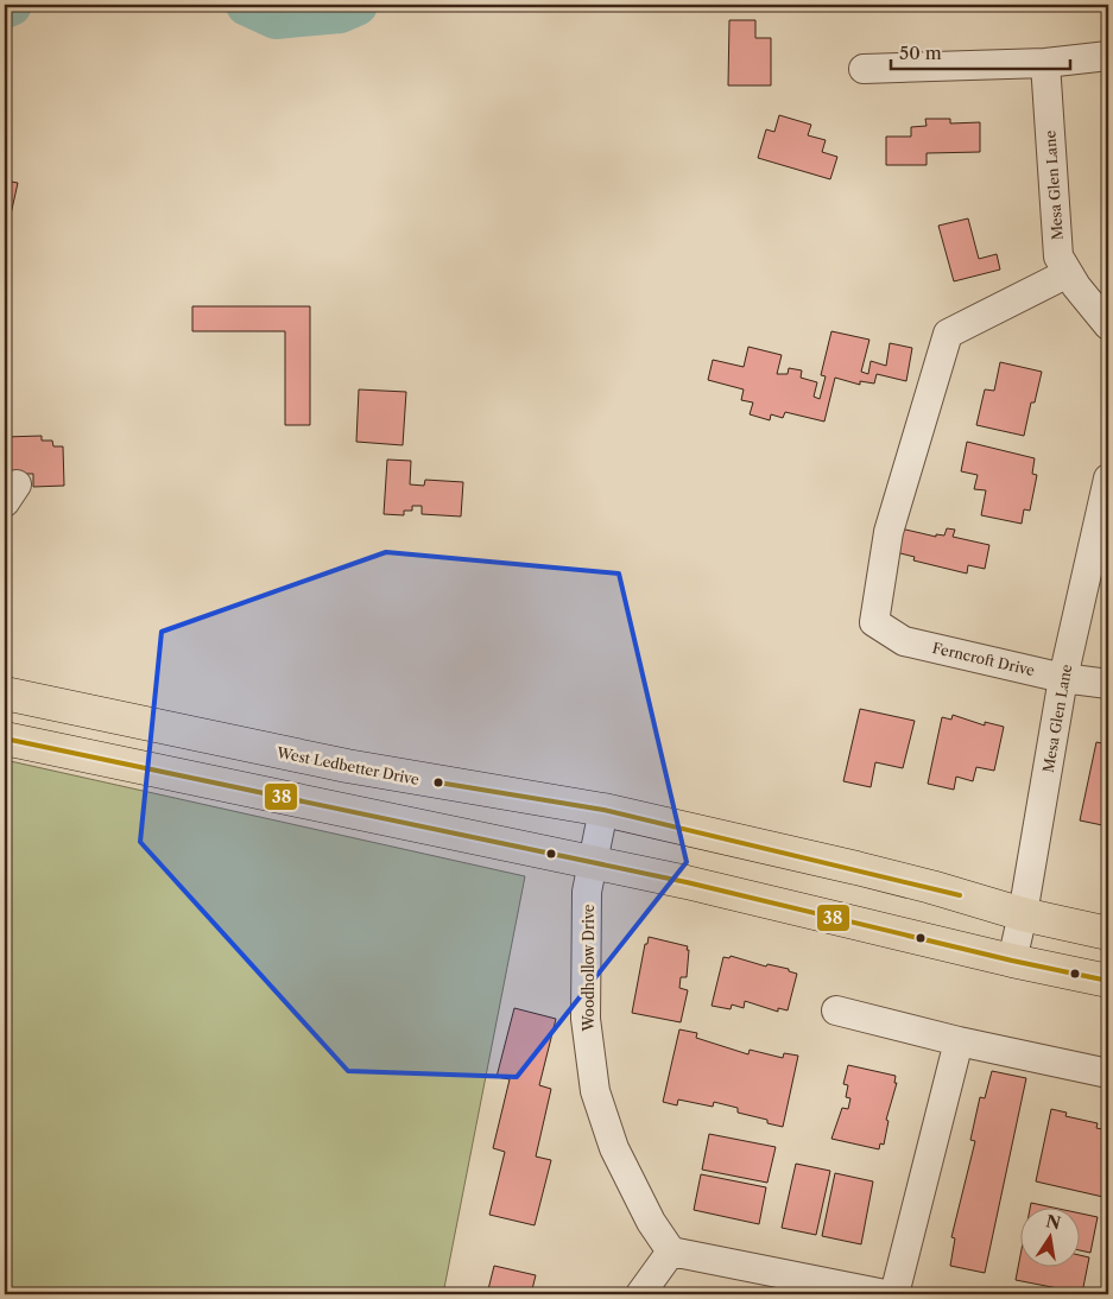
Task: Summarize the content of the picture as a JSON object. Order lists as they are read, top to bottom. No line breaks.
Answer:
{"streets":{"main road":["West Ledbetter Drive"],"street":["Mesa Glen Lane","Ferncroft Drive","Woodhollow Drive"]},"crossings":[["Mesa Glen Lane","Ferncroft Drive"],["Mesa Glen Lane","West Ledbetter Drive"],["West Ledbetter Drive","Woodhollow Drive"]],"lines":["transit line 38"],"scale_bar":"50 m","north":"top"}
